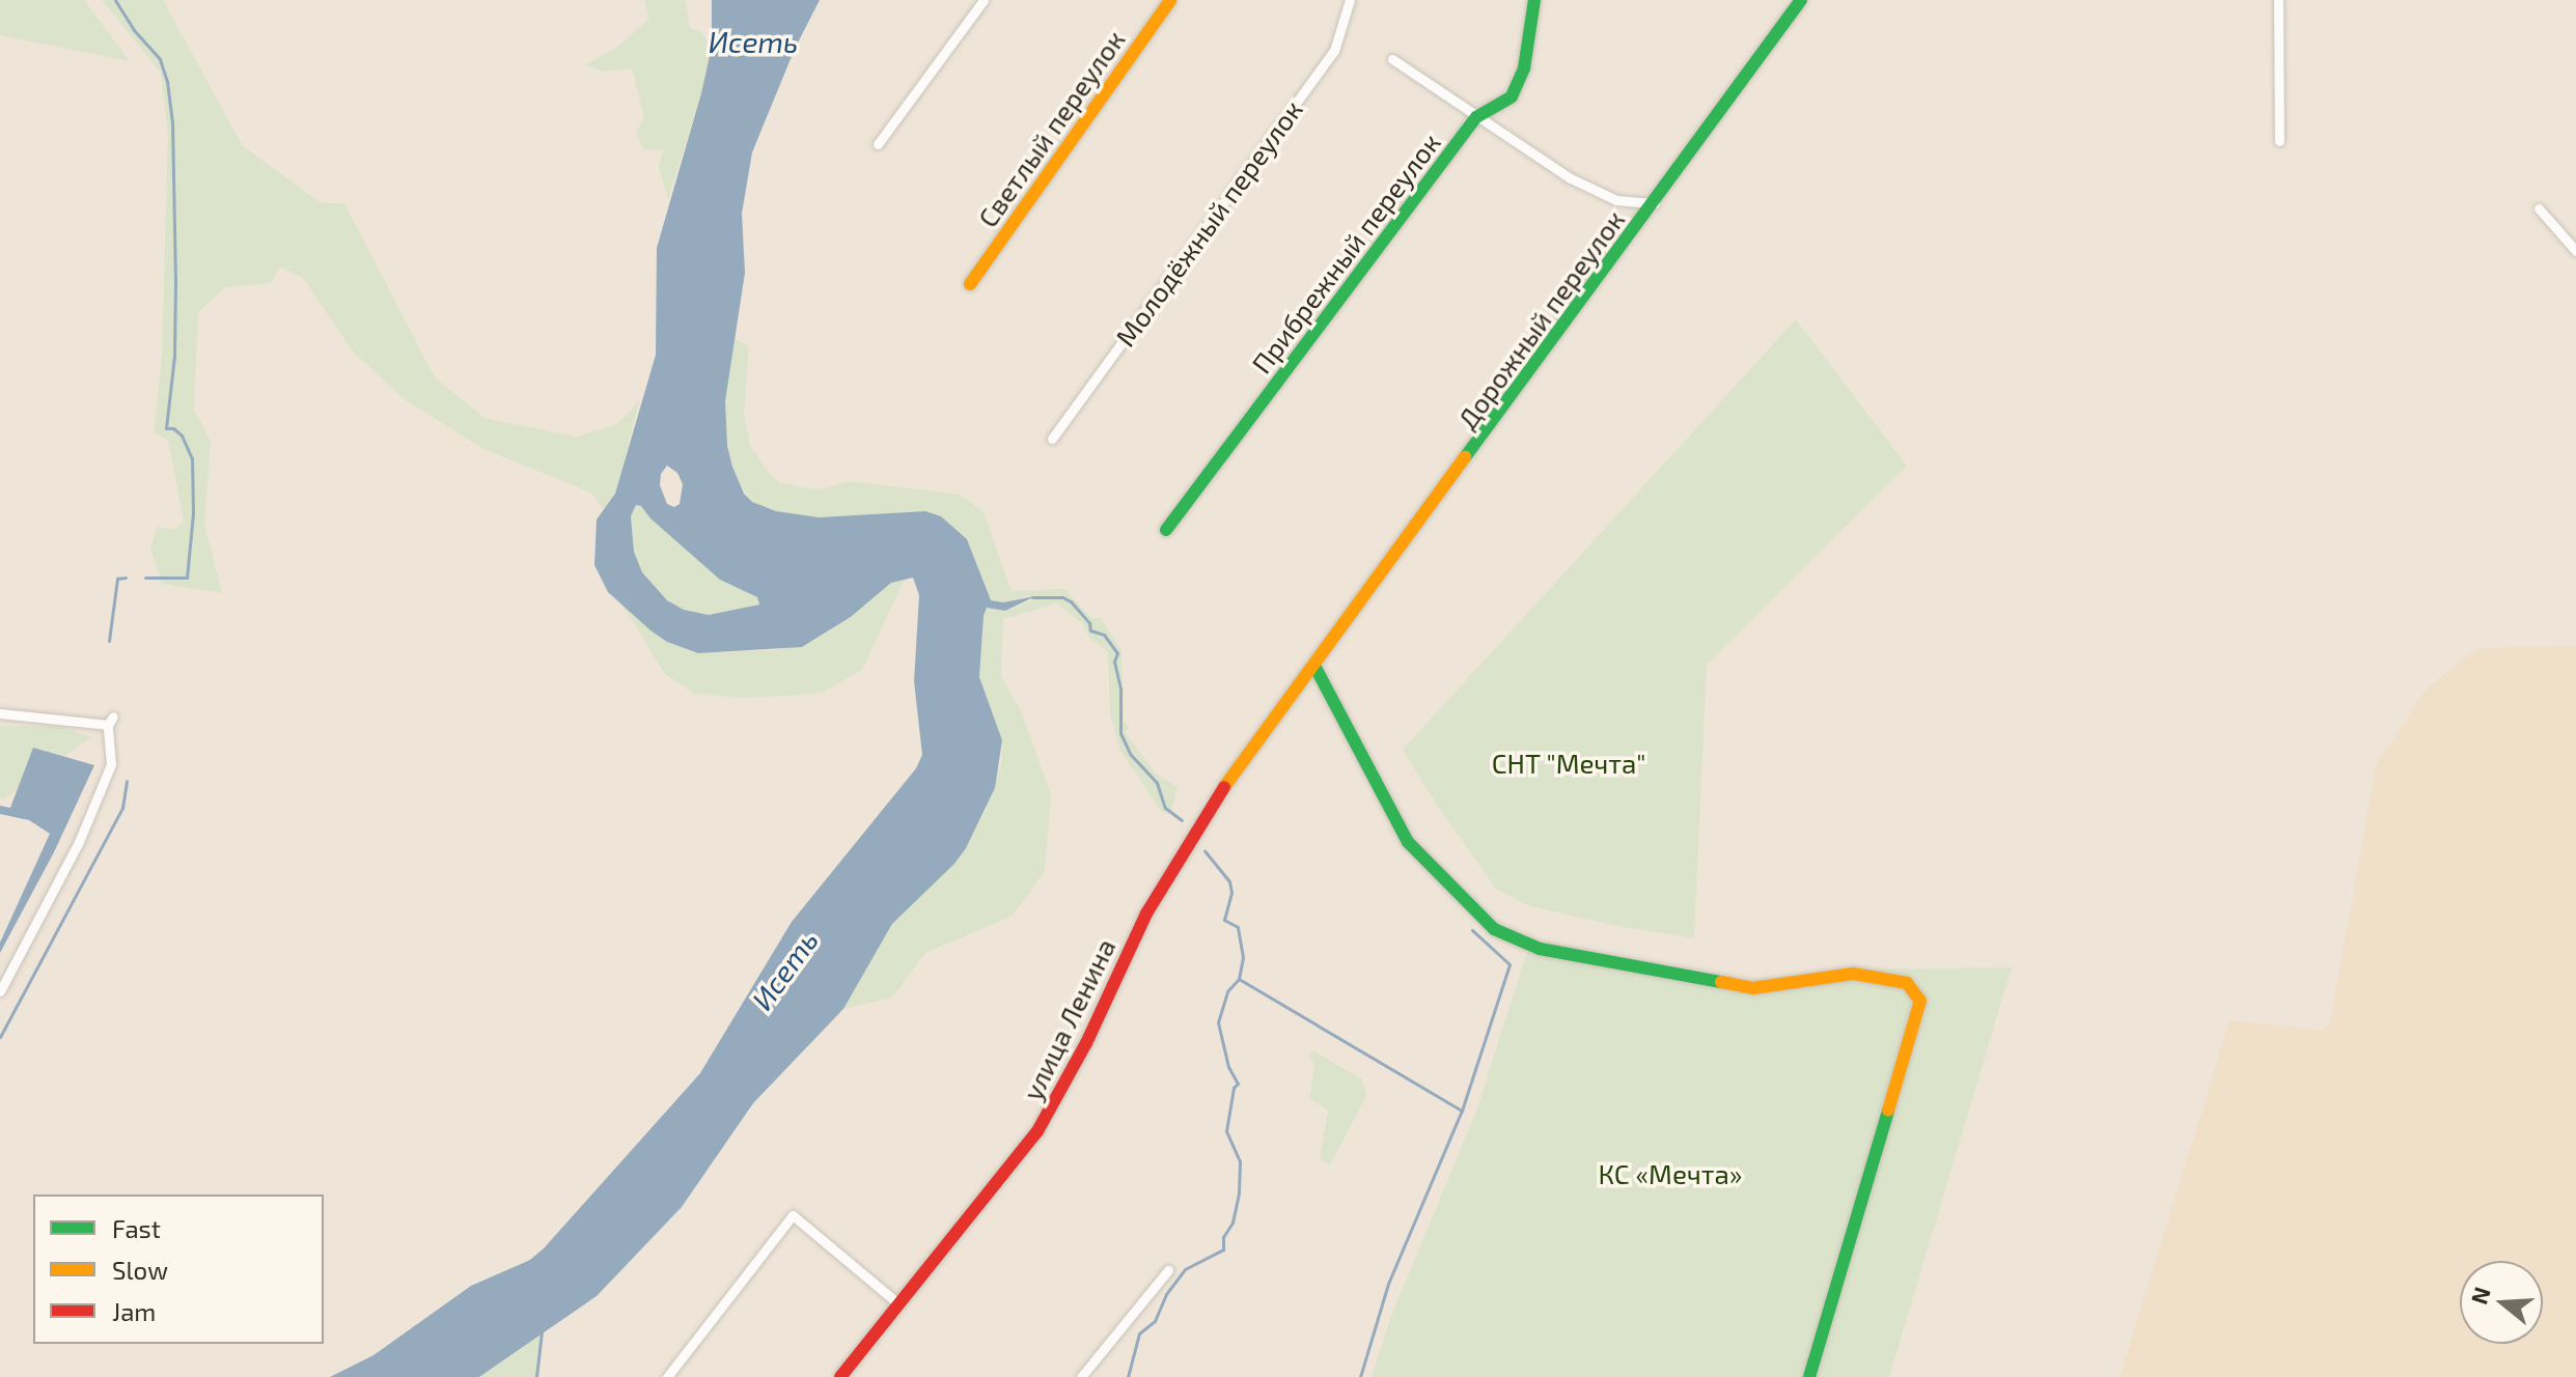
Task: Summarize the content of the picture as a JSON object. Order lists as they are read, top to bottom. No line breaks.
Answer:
{"streets":{"street":["Светлый переулок","Молодёжный переулок","Прибрежный переулок","Дорожный переулок","улица Ленина"]},"crossings":[["Дорожный переулок","улица Ленина"]],"water":["Исеть"],"parks":["СНТ \"Мечта\"","КС «Мечта»"],"legend":["Fast","Slow","Jam"],"north":"left"}
